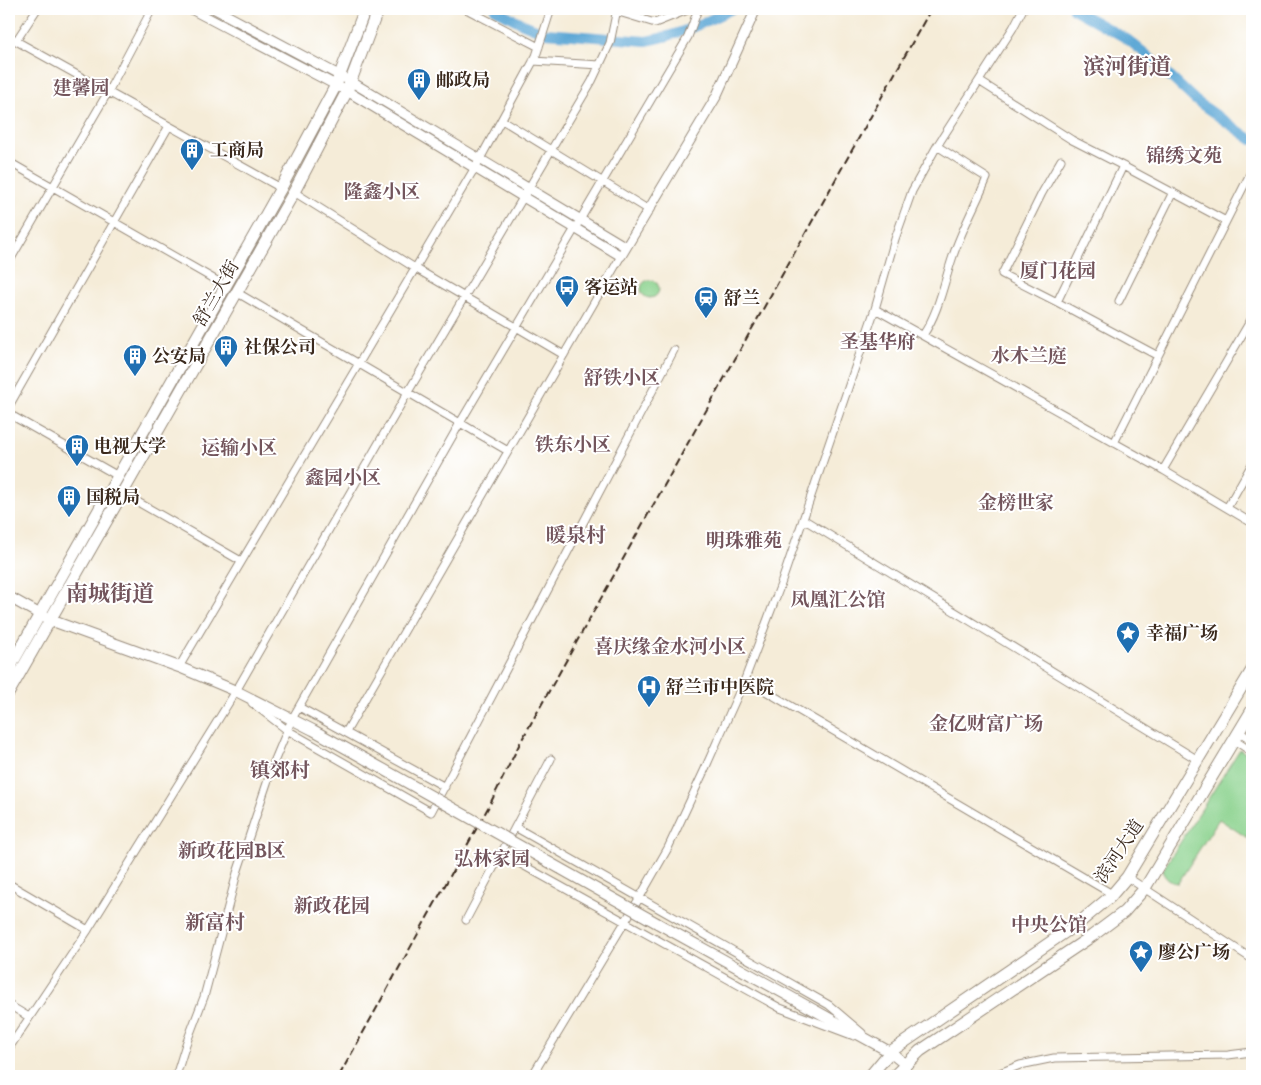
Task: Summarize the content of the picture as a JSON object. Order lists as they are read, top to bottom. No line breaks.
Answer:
{"streets":{"main road":["舒兰大街","滨河大道"]},"districts":["滨河街道","建馨园","锦绣文苑","隆鑫小区","厦门花园","圣基华府","水木兰庭","舒铁小区","铁东小区","运输小区","鑫园小区","金榜世家","暖泉村","明珠雅苑","南城街道","凤凰汇公馆","喜庆缘金水河小区","金亿财富广场","镇郊村","新政花园B区","弘林家园","新政花园","新富村","中央公馆"],"places":{"building":["邮政局","工商局","社保公司","公安局","电视大学","国税局"],"bus stop":["客运站"],"station":["舒兰"],"place":["幸福广场","廖公广场"],"hospital":["舒兰市中医院"]}}
